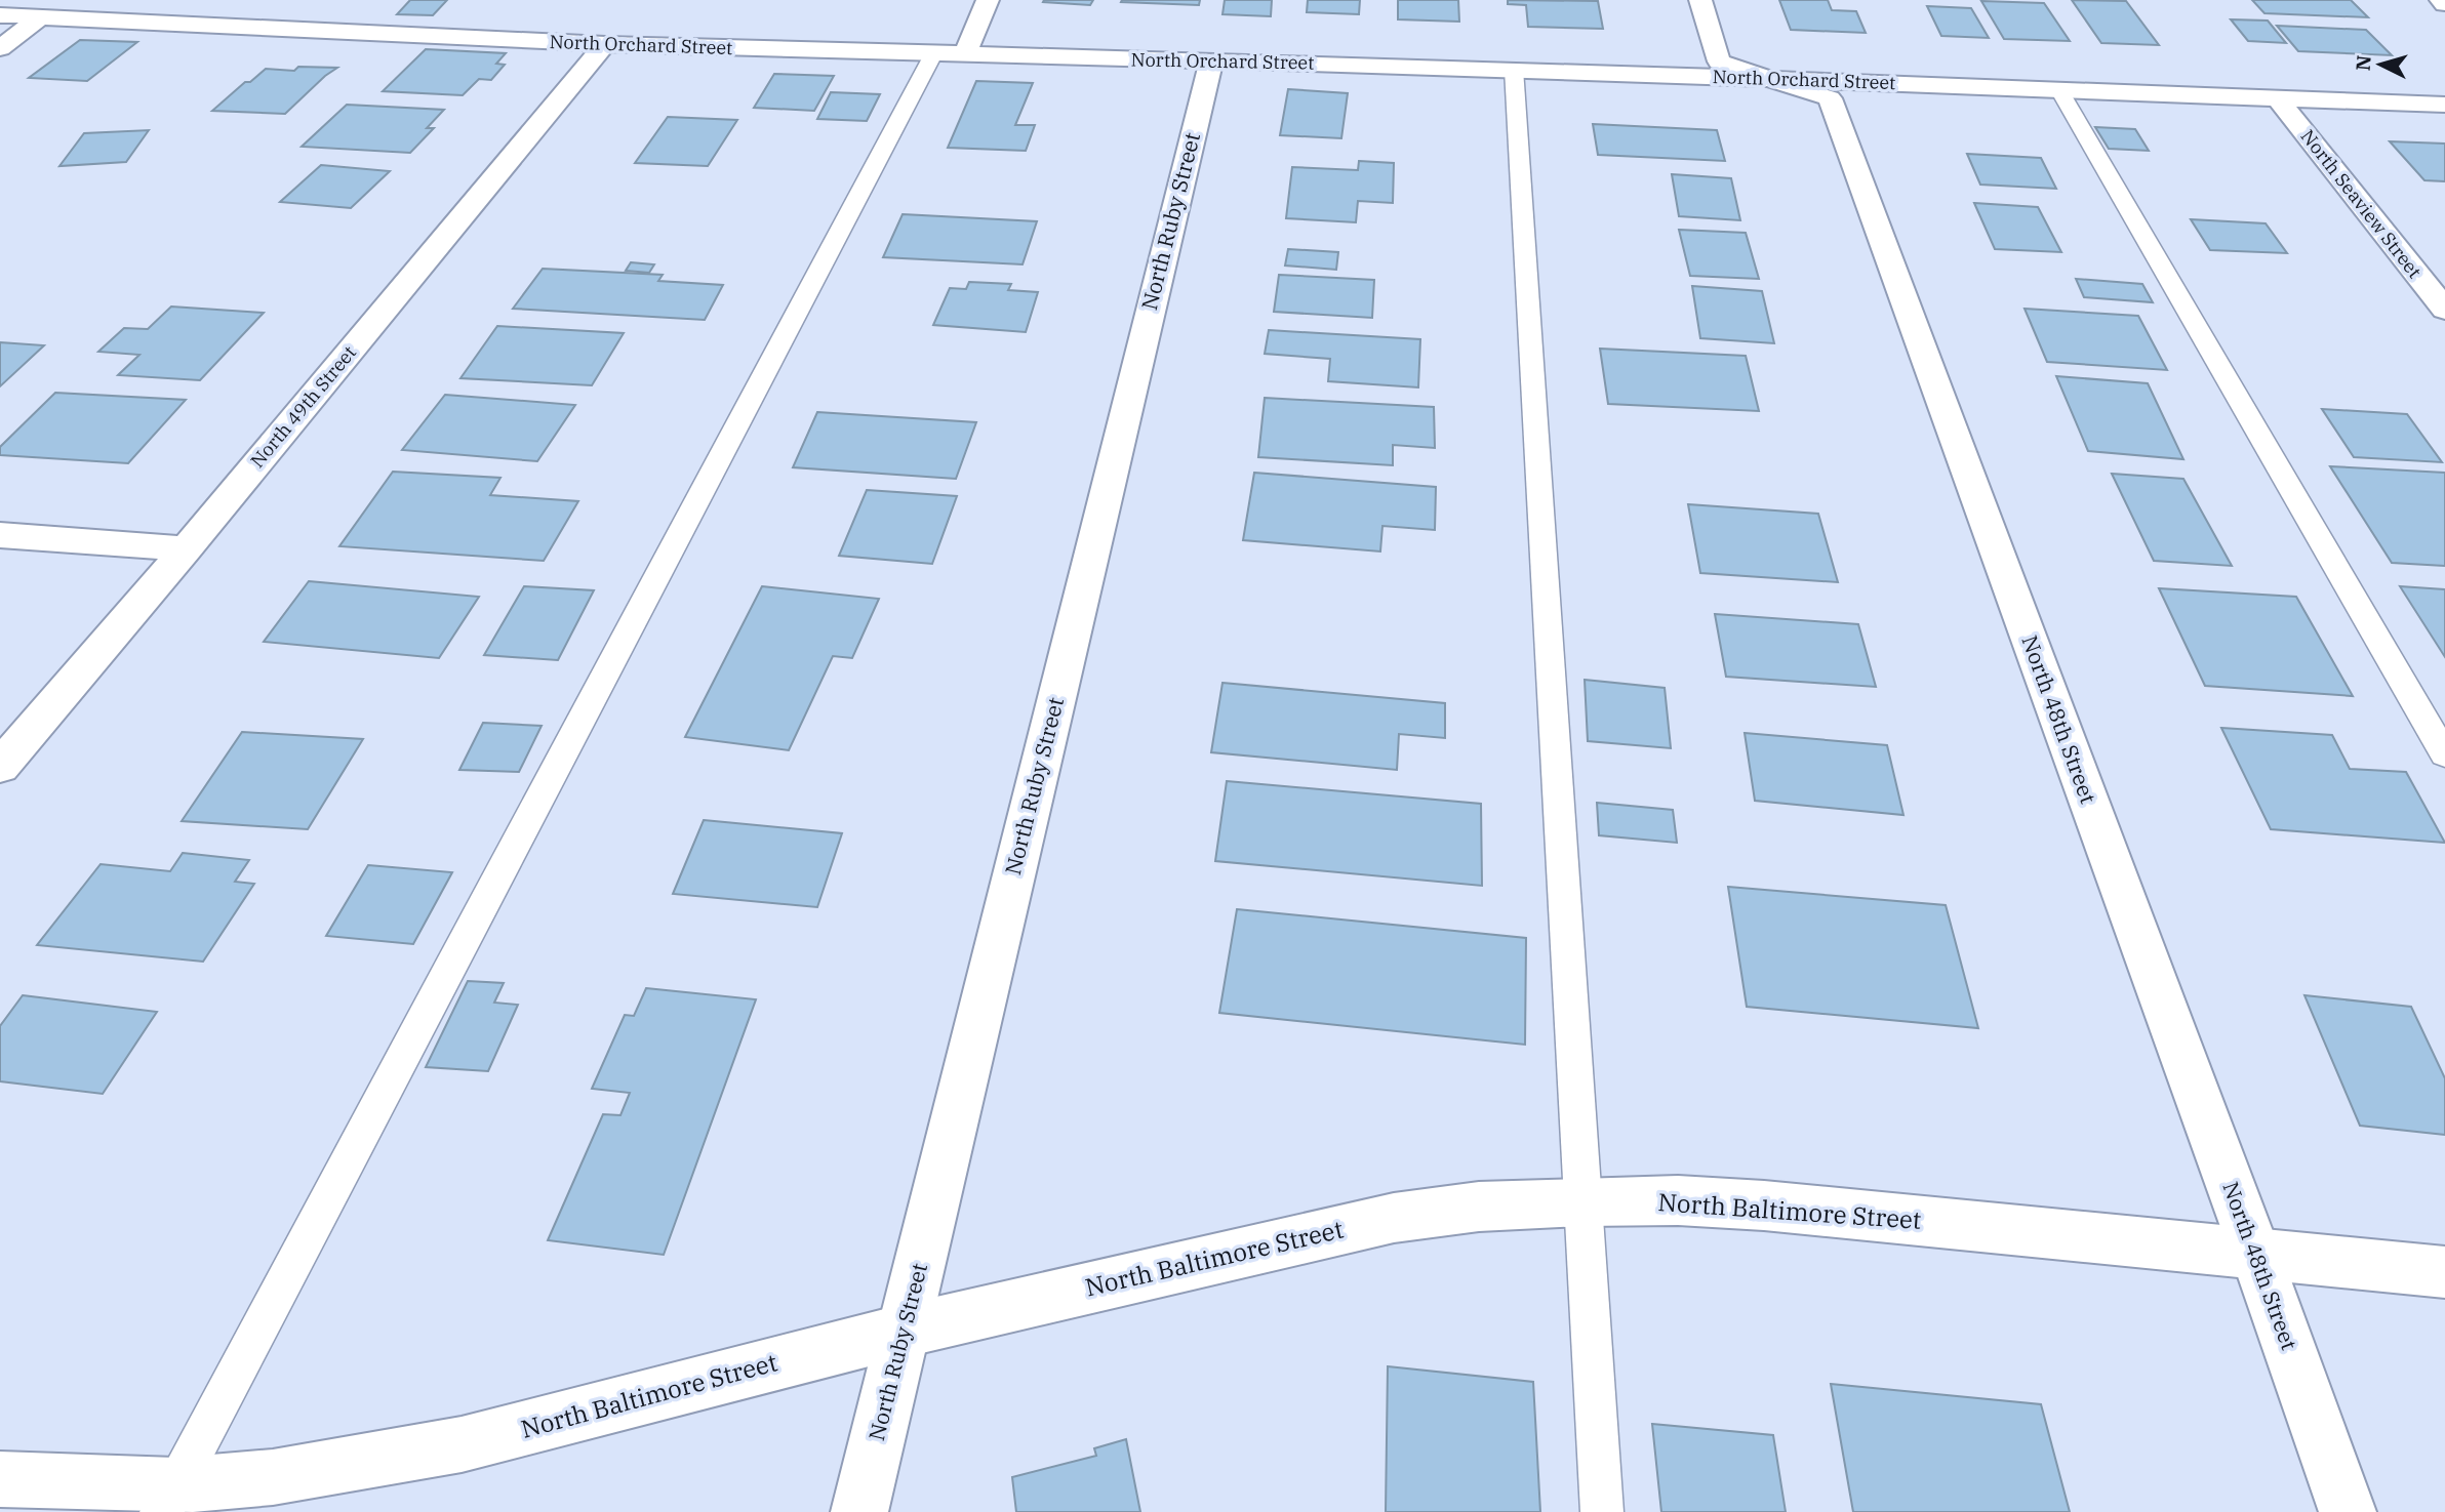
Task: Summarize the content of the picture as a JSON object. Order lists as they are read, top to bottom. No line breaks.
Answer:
{"streets":{"street":["North Orchard Street","North Seaview Street","North Ruby Street","North 49th Street","North 48th Street","North Baltimore Street"]},"crossings":[["North Orchard Street","North Seaview Street"],["North Orchard Street","North Ruby Street"],["North Orchard Street","North 49th Street"],["North Orchard Street","North 48th Street"],["North Ruby Street","North Baltimore Street"],["North 48th Street","North Baltimore Street"]],"north":"left"}
